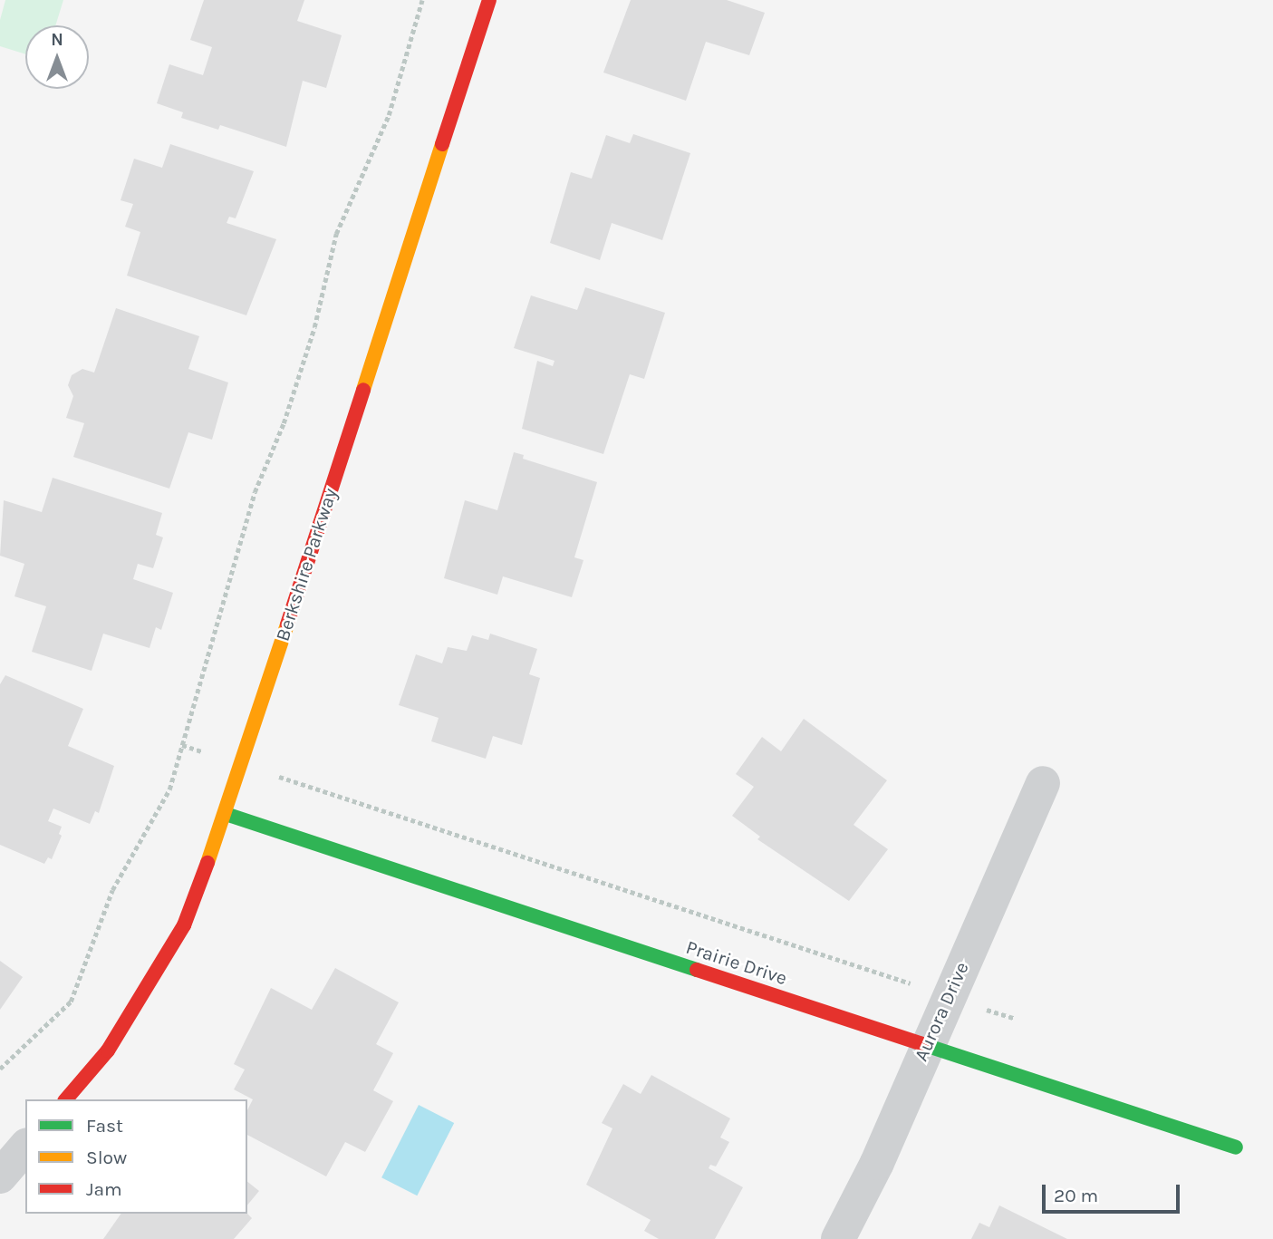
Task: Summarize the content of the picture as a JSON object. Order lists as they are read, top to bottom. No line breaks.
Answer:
{"streets":{"street":["Berkshire Parkway","Prairie Drive","Aurora Drive"]},"crossings":[["Berkshire Parkway","Prairie Drive"],["Prairie Drive","Aurora Drive"]],"legend":["Fast","Slow","Jam"],"scale_bar":"20 m","north":"top"}
